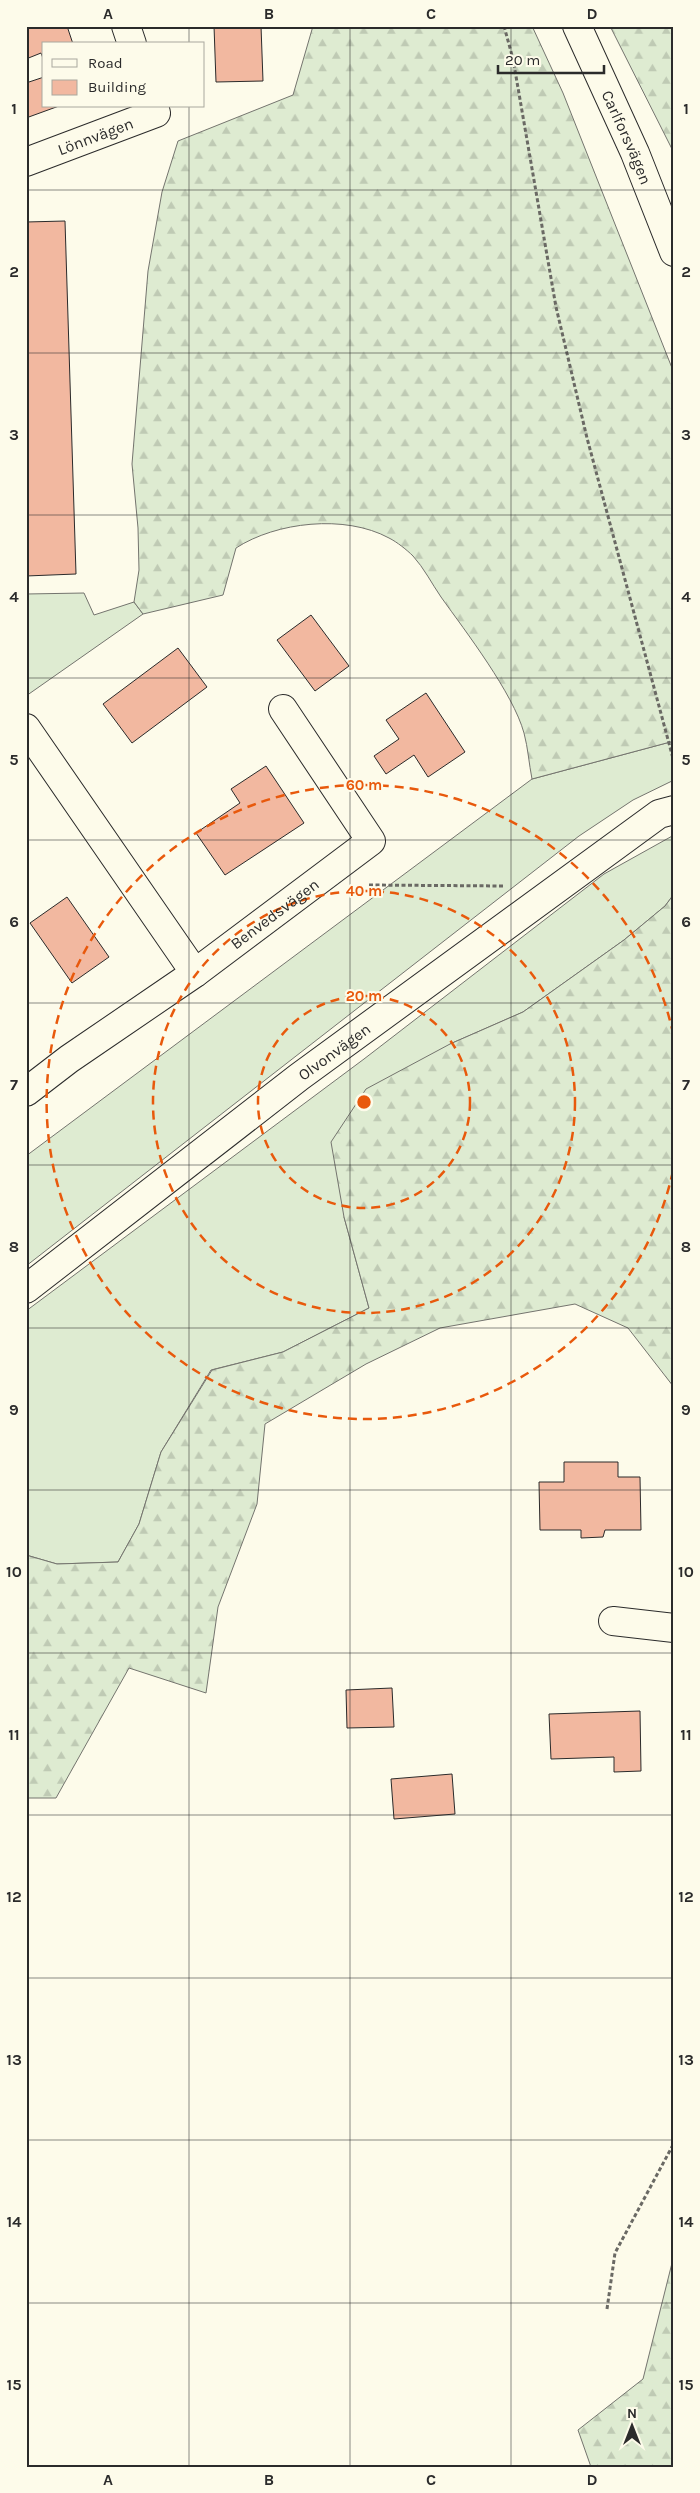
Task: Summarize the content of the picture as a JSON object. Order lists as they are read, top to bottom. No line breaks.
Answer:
{"streets":{"street":["Lönnvägen","Carlforsvägen","Benvedsvägen","Olvonvägen"]},"legend":["Road","Building"],"scale_bar":"20 m","north":"top","grid":{"columns":["A","B","C","D"],"rows":["1","2","3","4","5","6","7","8","9","10","11","12","13","14","15"]},"rings":["60 m","40 m","20 m"]}
